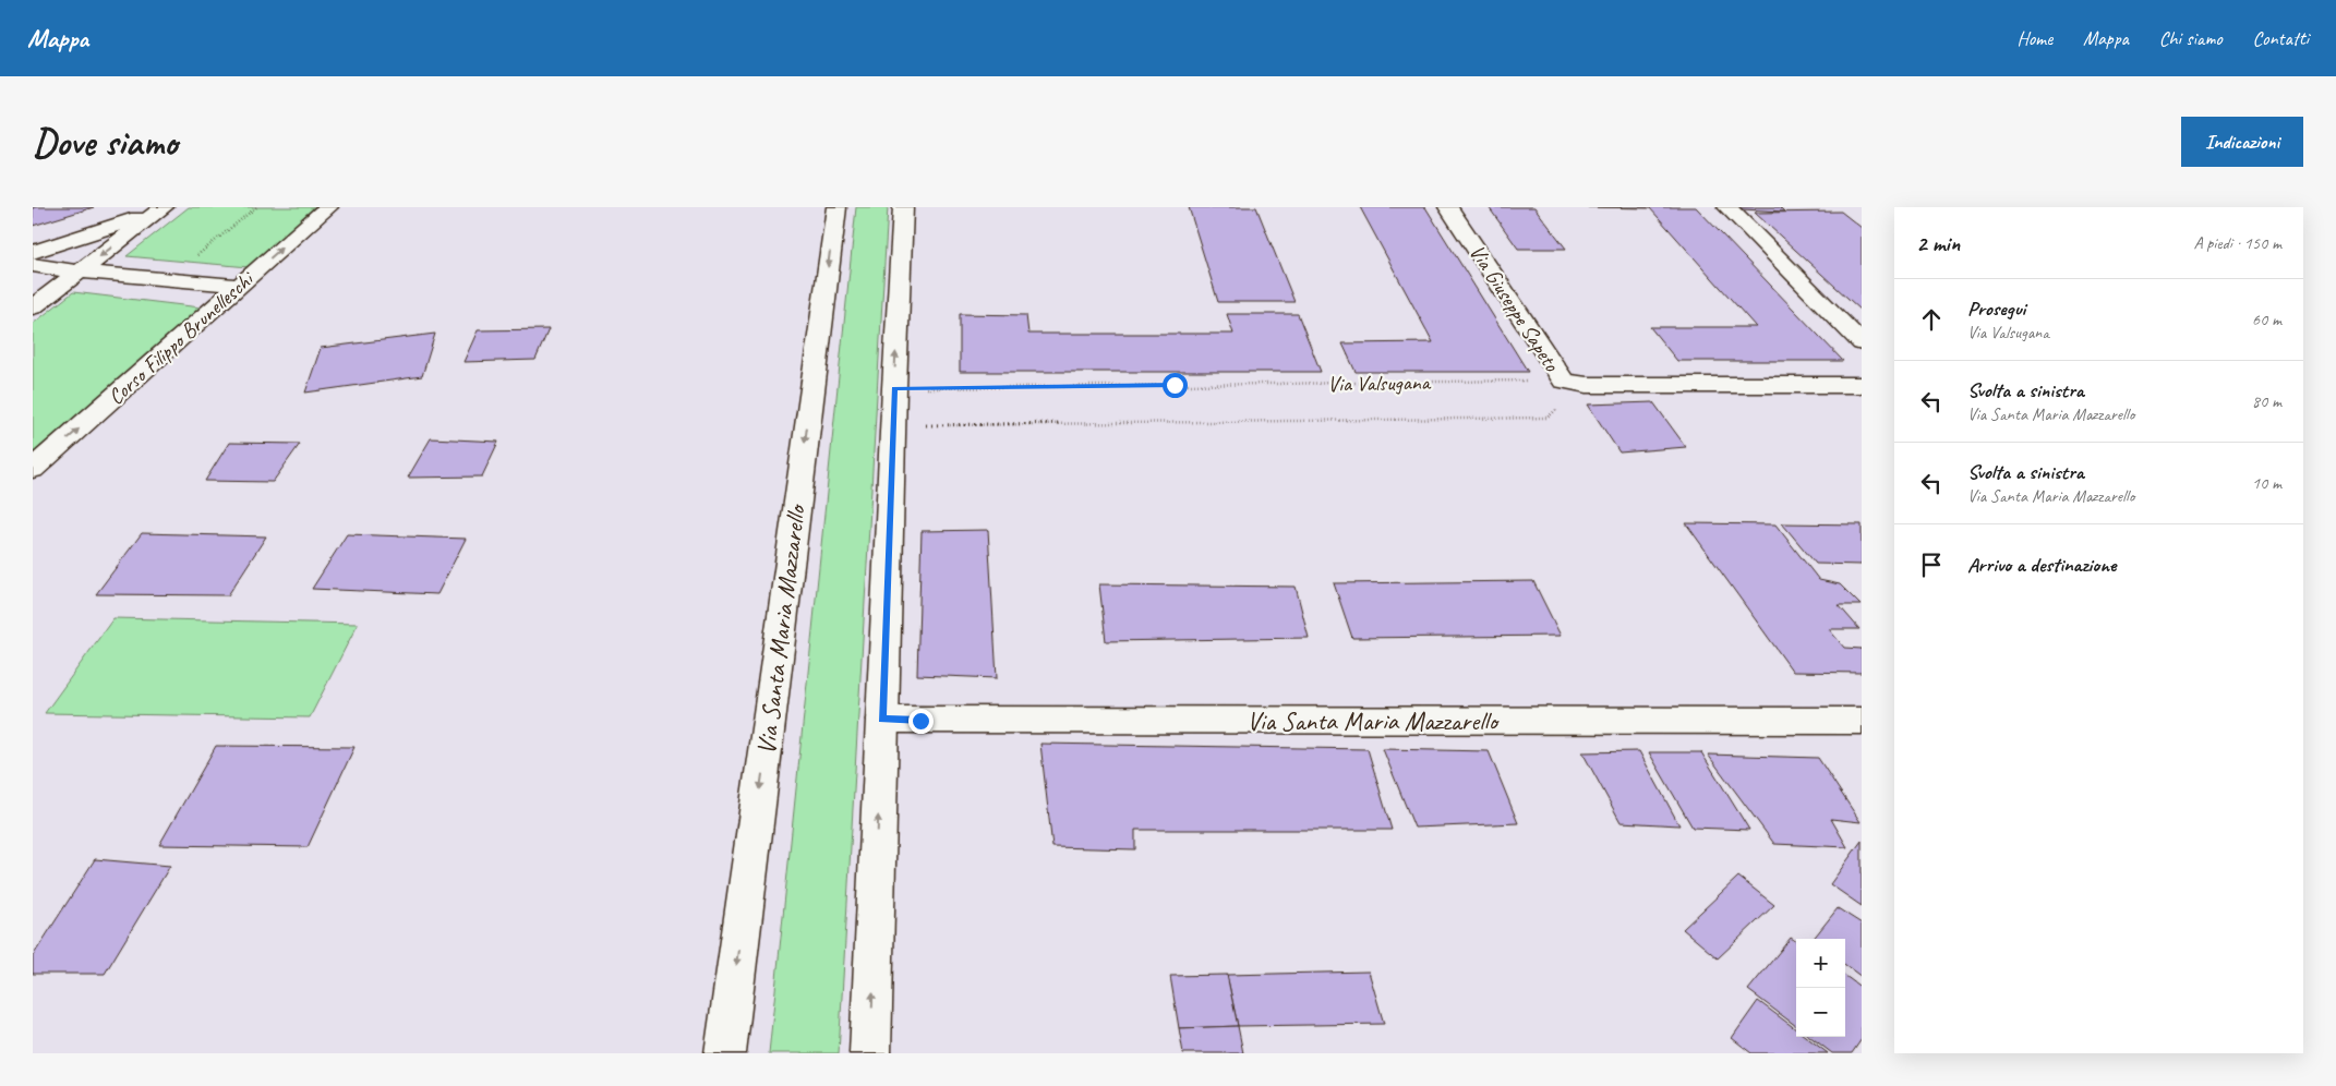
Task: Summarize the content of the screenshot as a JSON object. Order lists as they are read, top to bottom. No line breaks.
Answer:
{"streets":{"street":["Via Giuseppe Sapeto","Corso Filippo Brunelleschi","Via Santa Maria Mazzarello"],"path":["Via Valsugana"]},"crossings":[["Via Giuseppe Sapeto","Via Valsugana"]],"page":{"header":"Mappa","nav":["Home","Mappa","Chi siamo","Contatti"],"buttons":"Indicazioni","title":"Dove siamo","heading":["2 min","A piedi · 150 m"],"list":[["Prosegui","Via Valsugana","60 m"],["Svolta a sinistra","Via Santa Maria Mazzarello","80 m"],["Svolta a sinistra","Via Santa Maria Mazzarello","10 m"],"Arrivo a destinazione"],"map_buttons":["+","−"]}}
